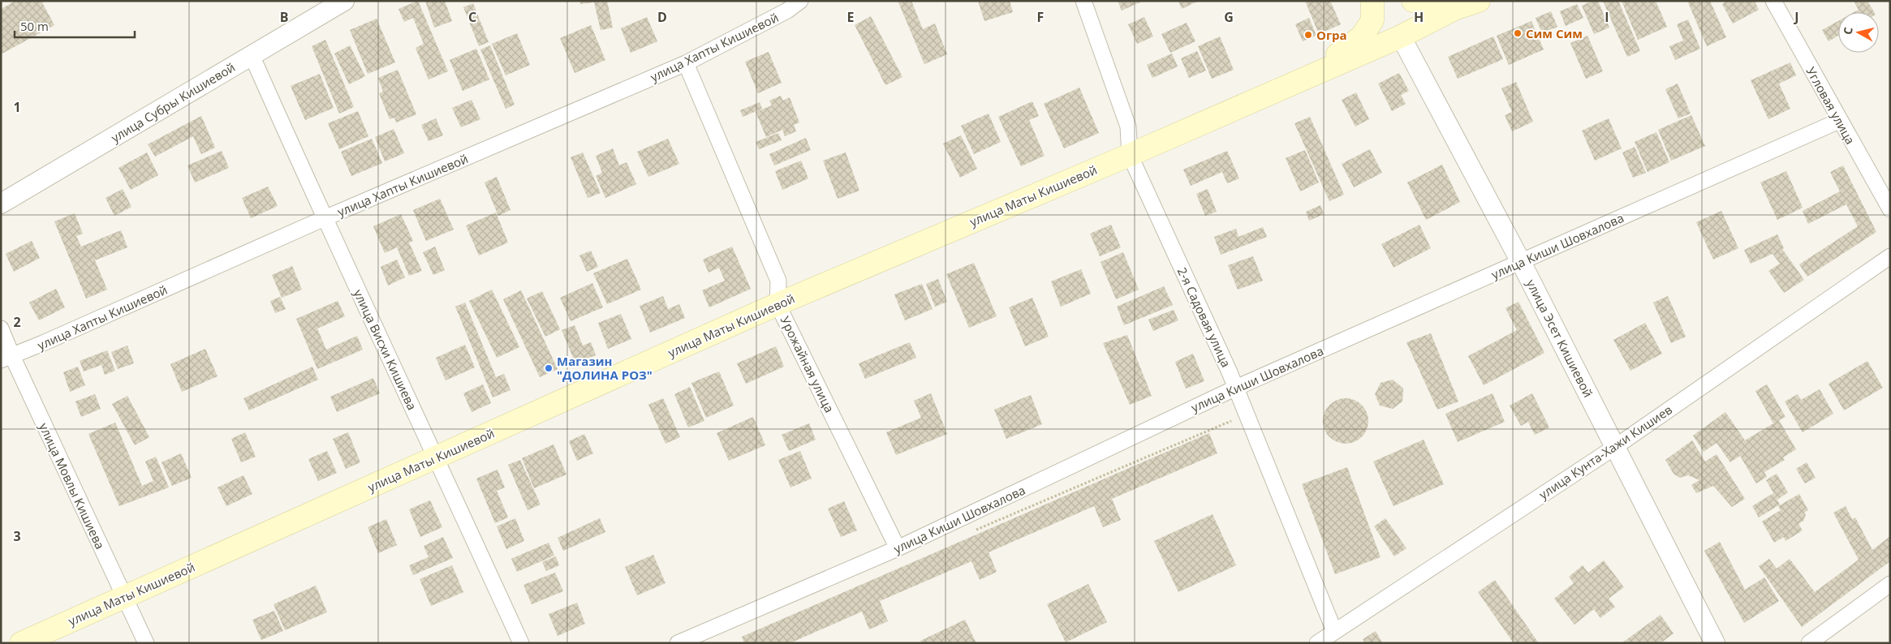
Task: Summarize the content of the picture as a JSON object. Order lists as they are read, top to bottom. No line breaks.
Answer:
{"streets":{"main road":["улица Маты Кишиевой"],"street":["улица Хапты Кишиевой","улица Субры Кишиевой","Угловая улица","улица Киши Шовхалова","2-я Садовая улица","улица Эсет Кишиевой","улица Висхи Кишиева","Урожайная улица","улица Кунта-Хажи Кишиев","улица Мовлы Кишиева"]},"crossings":[["улица Хапты Кишиевой","улица Висхи Кишиева"],["улица Хапты Кишиевой","Урожайная улица"],["улица Хапты Кишиевой","улица Мовлы Кишиева"],["улица Субры Кишиевой","улица Висхи Кишиева"],["Угловая улица","улица Киши Шовхалова"],["улица Маты Кишиевой","2-я Садовая улица"],["улица Маты Кишиевой","улица Эсет Кишиевой"],["улица Маты Кишиевой","улица Висхи Кишиева"],["улица Маты Кишиевой","Урожайная улица"],["улица Маты Кишиевой","улица Мовлы Кишиева"],["улица Киши Шовхалова","2-я Садовая улица"],["улица Киши Шовхалова","улица Эсет Кишиевой"],["улица Киши Шовхалова","Урожайная улица"],["2-я Садовая улица","улица Кунта-Хажи Кишиев"],["улица Эсет Кишиевой","улица Кунта-Хажи Кишиев"]],"places":["Сим Сим","Огра","Магазин \"ДОЛИНА РОЗ\""],"scale_bar":"50 m","north":"left","grid":{"columns":["B","C","D","E","F","G","H","I","J"],"rows":["1","2","3"]}}
